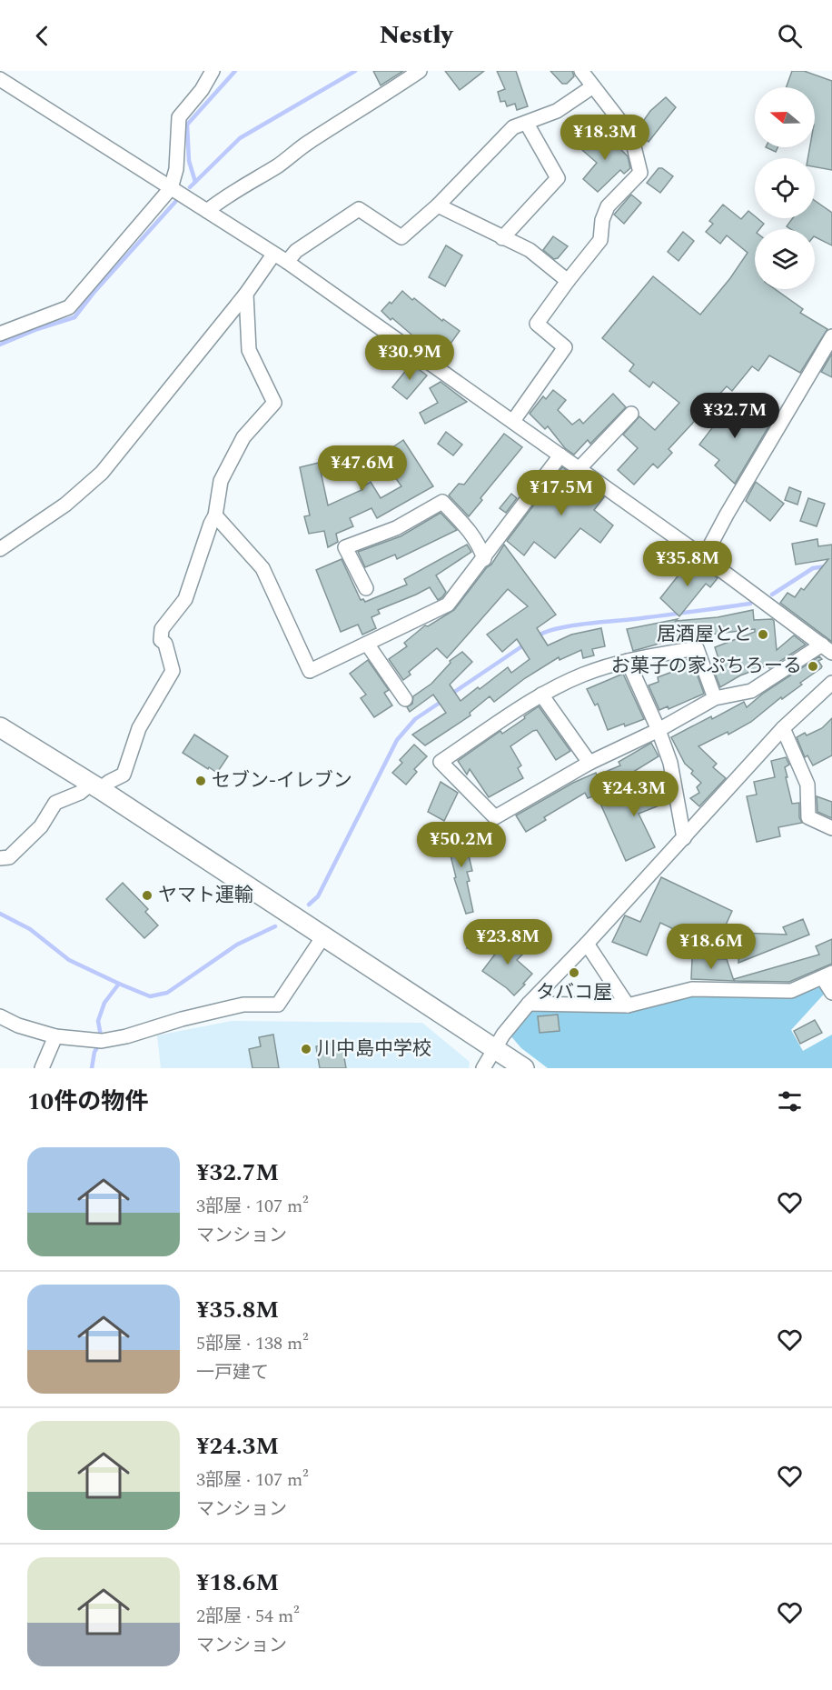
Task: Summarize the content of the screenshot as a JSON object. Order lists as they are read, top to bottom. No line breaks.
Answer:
{"places":["居酒屋とと","お菓子の家ぷちろーる","セブン-イレブン","ヤマト運輸","タバコ屋","川中島中学校"],"north":"left","page":{"header":"Nestly","price":["¥18.3M","¥30.9M","¥32.7M","¥47.6M","¥17.5M","¥35.8M","¥24.3M","¥50.2M","¥23.8M","¥18.6M"],"heading":"10件の物件","list":[{"name":"¥32.7M","note":"3部屋 · 107 m² · マンション"},{"name":"¥35.8M","note":"5部屋 · 138 m² · 一戸建て"},{"name":"¥24.3M","note":"3部屋 · 107 m² · マンション"},{"name":"¥18.6M","note":"2部屋 · 54 m² · マンション"}]}}
